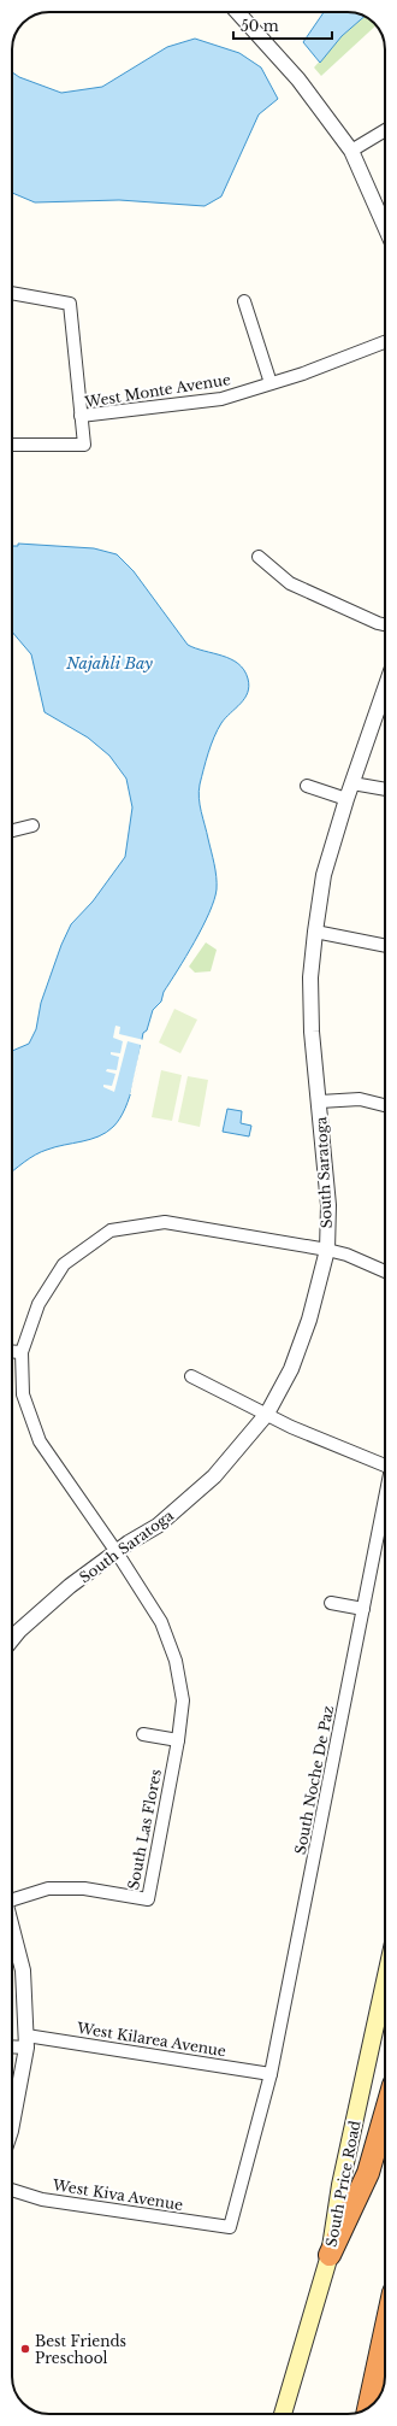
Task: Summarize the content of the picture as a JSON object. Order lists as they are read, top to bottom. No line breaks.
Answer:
{"streets":{"main road":["South Price Road"],"street":["West Monte Avenue","South Saratoga","South Noche De Paz","South Las Flores","West Kilarea Avenue","West Kiva Avenue"]},"crossings":[["South Saratoga","South Noche De Paz"],["South Saratoga","South Las Flores"],["South Noche De Paz","West Kilarea Avenue"],["South Noche De Paz","West Kiva Avenue"]],"water":["Najahli Bay"],"places":["Best Friends Preschool"],"scale_bar":"50 m"}
